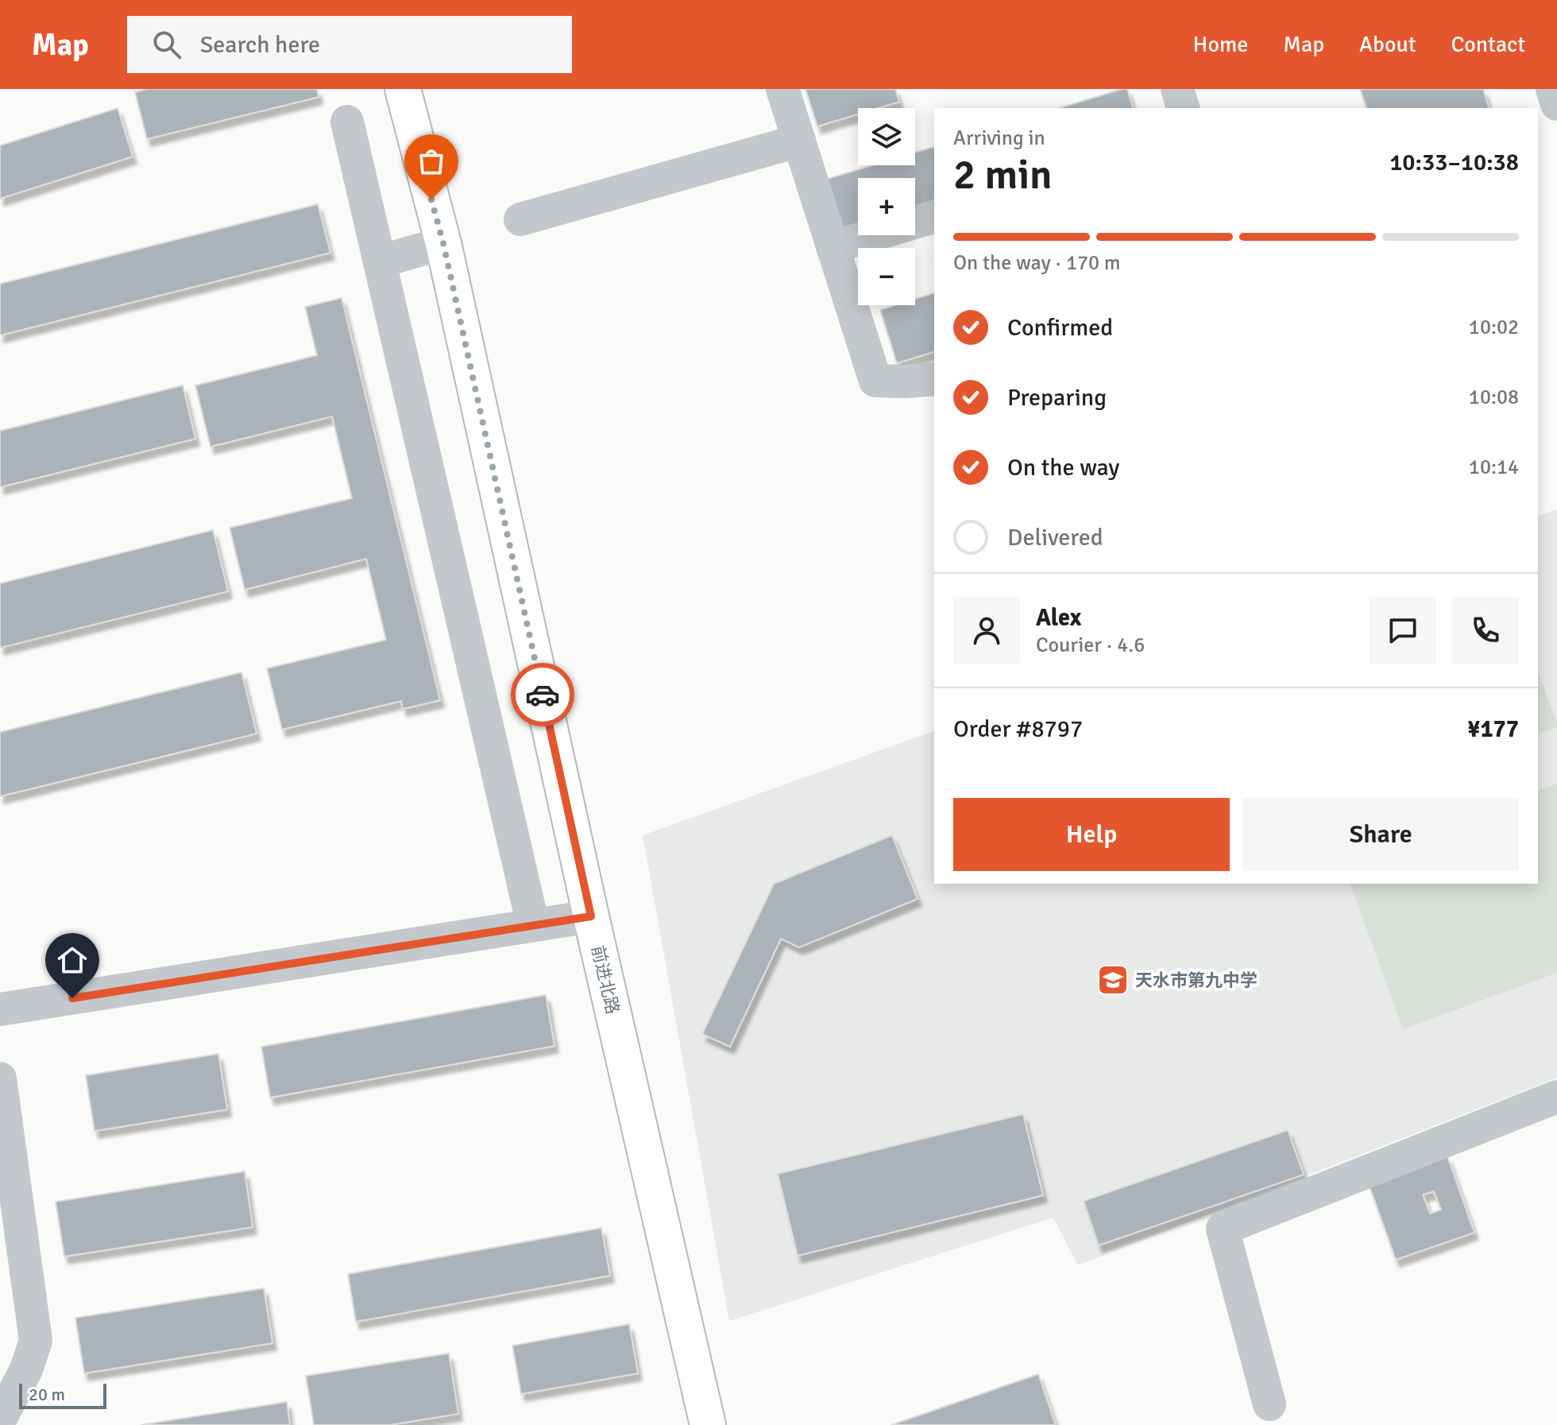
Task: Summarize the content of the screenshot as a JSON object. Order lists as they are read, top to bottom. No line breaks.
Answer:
{"streets":{"main road":["前进北路"]},"places":{"school or university":["天水市第九中学"]},"scale_bar":"20 m","page":{"header":"Map","search":"Search here","nav":["Home","Map","About","Contact"],"map_buttons":["+","−"],"heading":["2 min","Arriving in","10:33–10:38"],"panel":["Alex","Courier · 4.6","Order #8797","¥177"],"bar":"On the way · 170 m","list":[["Confirmed","10:02"],["Preparing","10:08"],["On the way","10:14"],"Delivered"],"buttons":["Help","Share"],"scale":"20 m"}}
